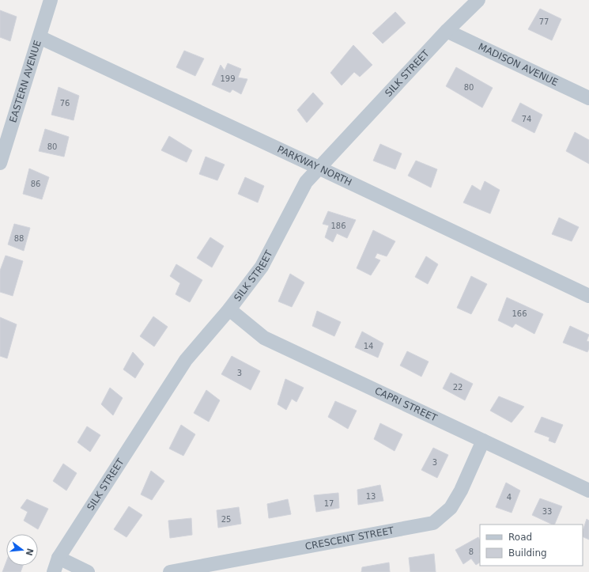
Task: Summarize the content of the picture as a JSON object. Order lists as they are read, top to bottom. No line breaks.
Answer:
{"streets":{"street":["MADISON AVENUE","SILK STREET","EASTERN AVENUE","PARKWAY NORTH","CAPRI STREET","CRESCENT STREET"]},"crossings":[["MADISON AVENUE","SILK STREET"],["SILK STREET","PARKWAY NORTH"],["SILK STREET","CAPRI STREET"],["EASTERN AVENUE","PARKWAY NORTH"],["CAPRI STREET","CRESCENT STREET"]],"house_numbers":["77","199","80","76","74","80","86","186","88","166","14","3","22","3","13","4","17","33","25","8"],"legend":["Road","Building"],"north":"right"}
